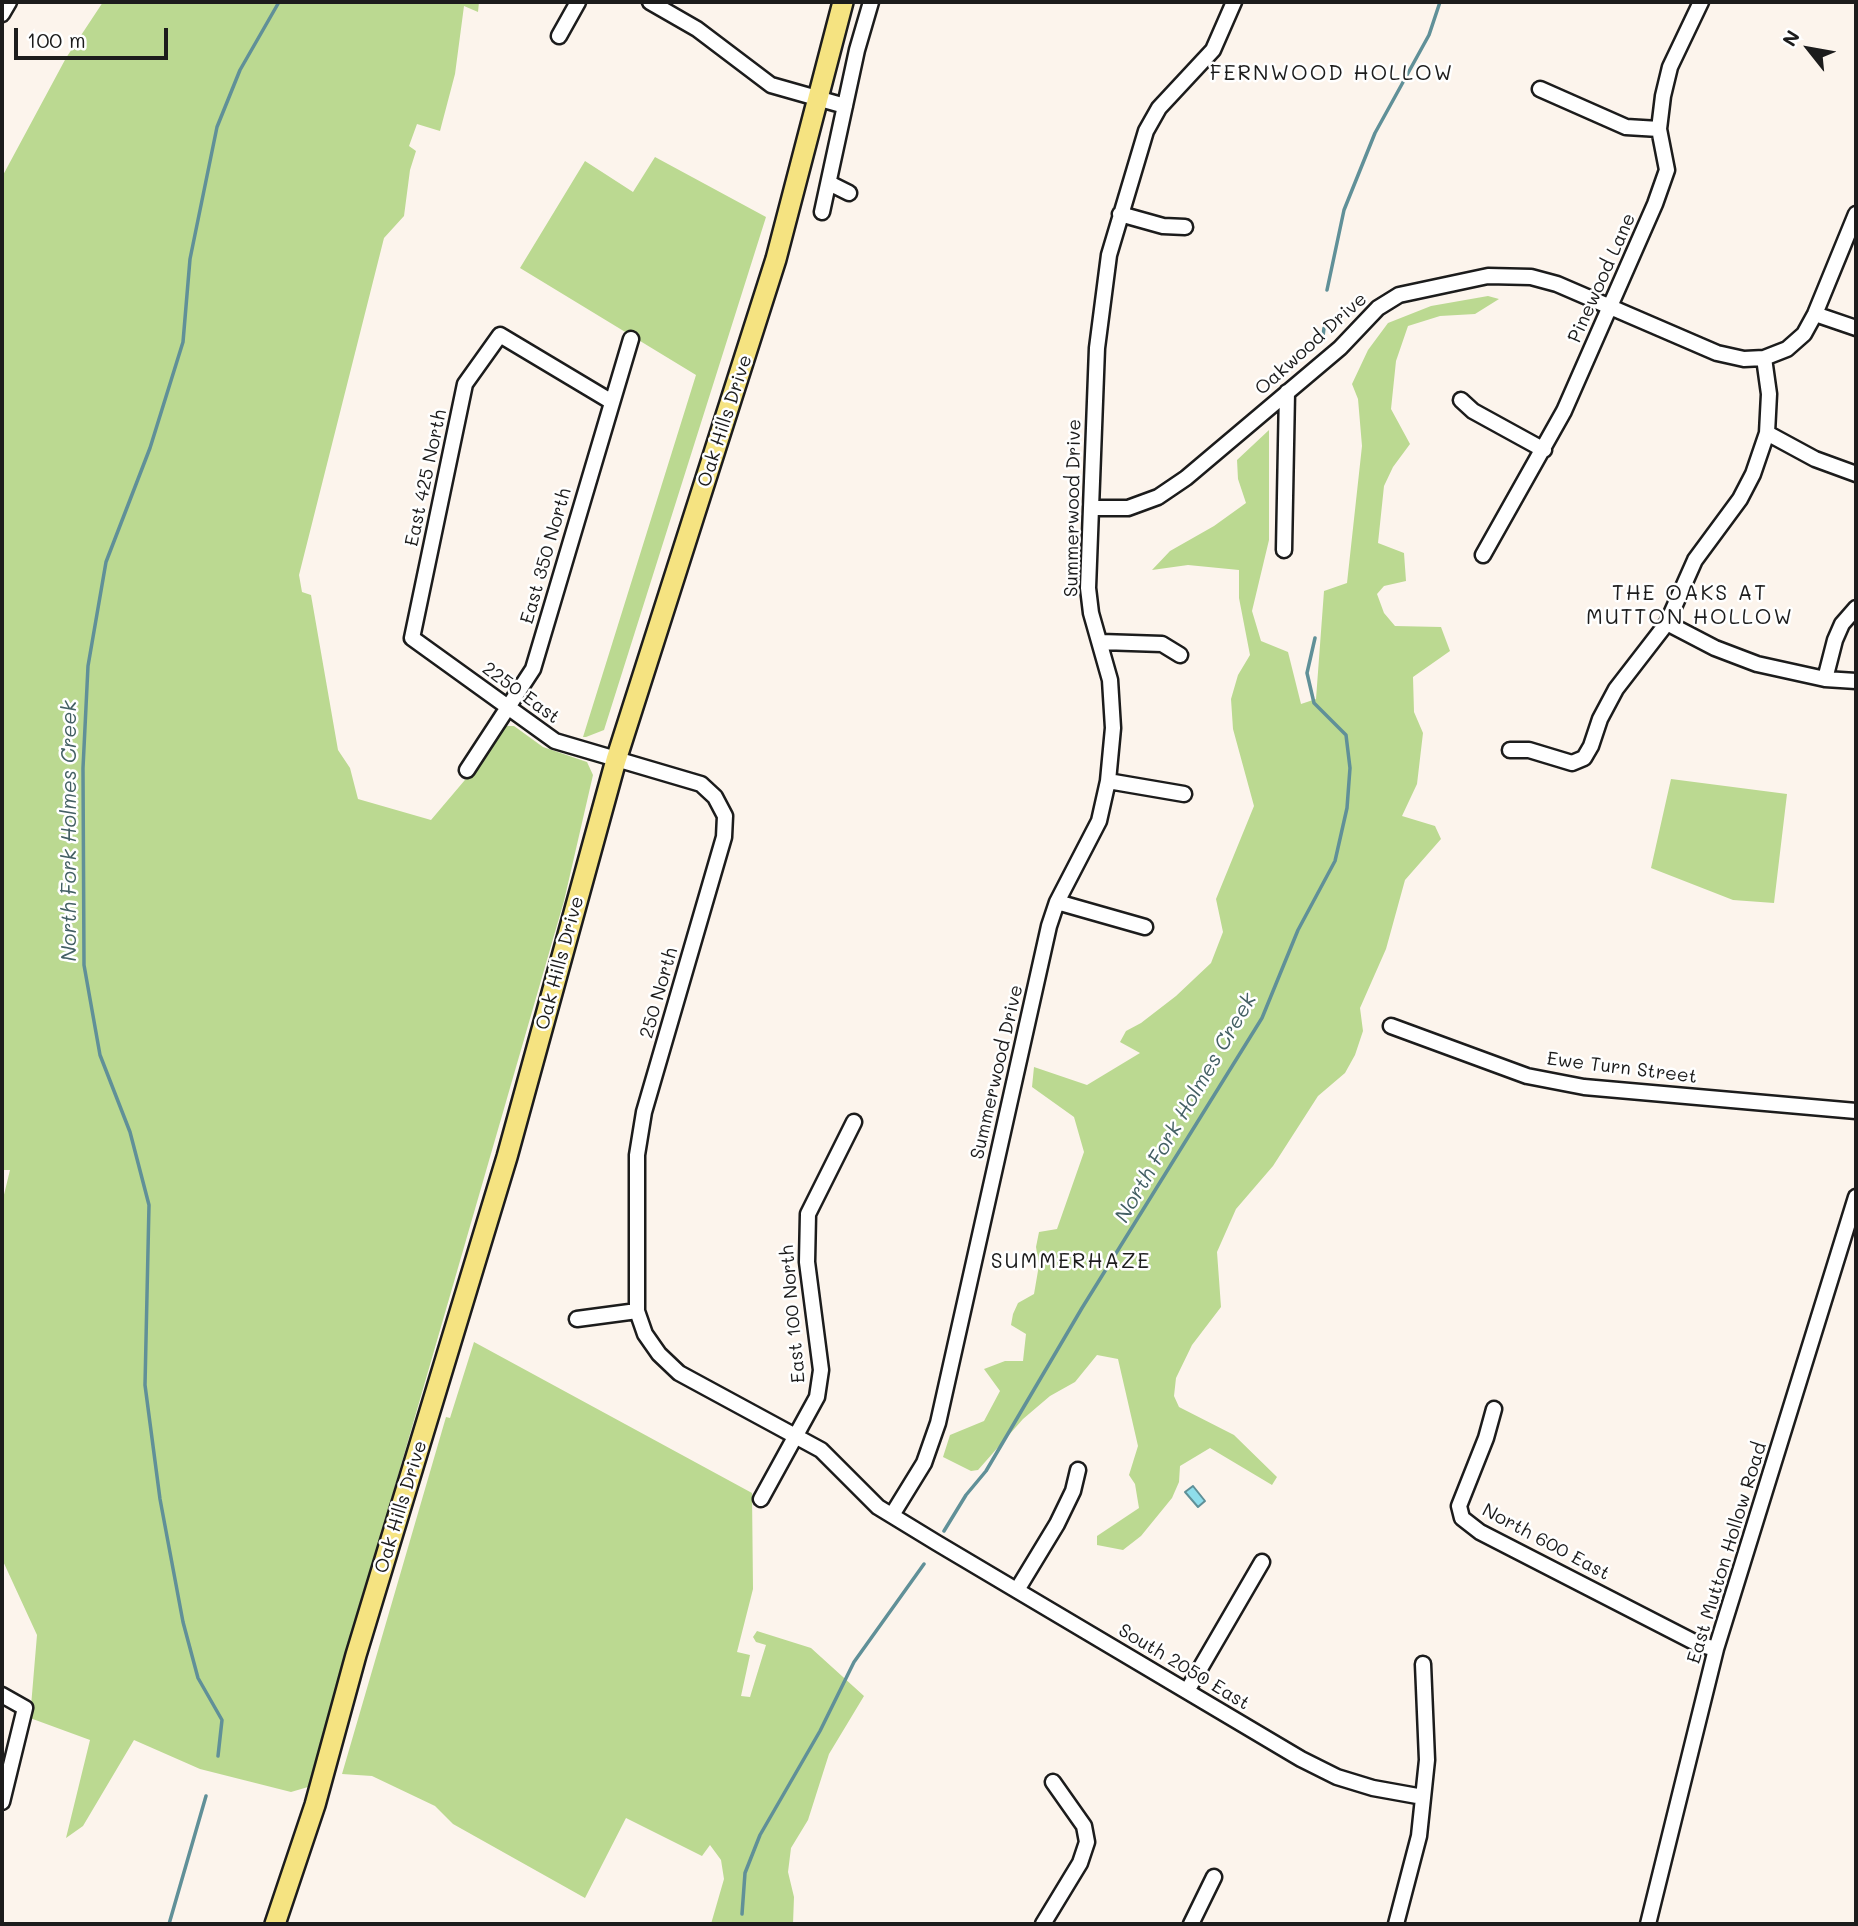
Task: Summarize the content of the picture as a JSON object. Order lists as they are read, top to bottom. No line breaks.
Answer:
{"streets":{"main road":["Oak Hills Drive"],"street":["Pinewood Lane","Oakwood Drive","East 425 North","Summerwood Drive","East 350 North","2250 East","250 North","Ewe Turn Street","East 100 North","North 600 East","East Mutton Hollow Road","South 2050 East"]},"crossings":[["Pinewood Lane","Oakwood Drive"],["Oakwood Drive","Summerwood Drive"],["Oak Hills Drive","2250 East"],["Oak Hills Drive","250 North"],["East 425 North","East 350 North"],["East 425 North","2250 East"],["Summerwood Drive","South 2050 East"],["East 350 North","2250 East"],["2250 East","250 North"],["250 North","South 2050 East"],["East 100 North","South 2050 East"],["North 600 East","East Mutton Hollow Road"]],"districts":["FERNWOOD HOLLOW","THE OAKS AT MUTTON HOLLOW","SUMMERHAZE"],"water":["North Fork Holmes Creek"],"scale_bar":"100 m","north":"top left"}
